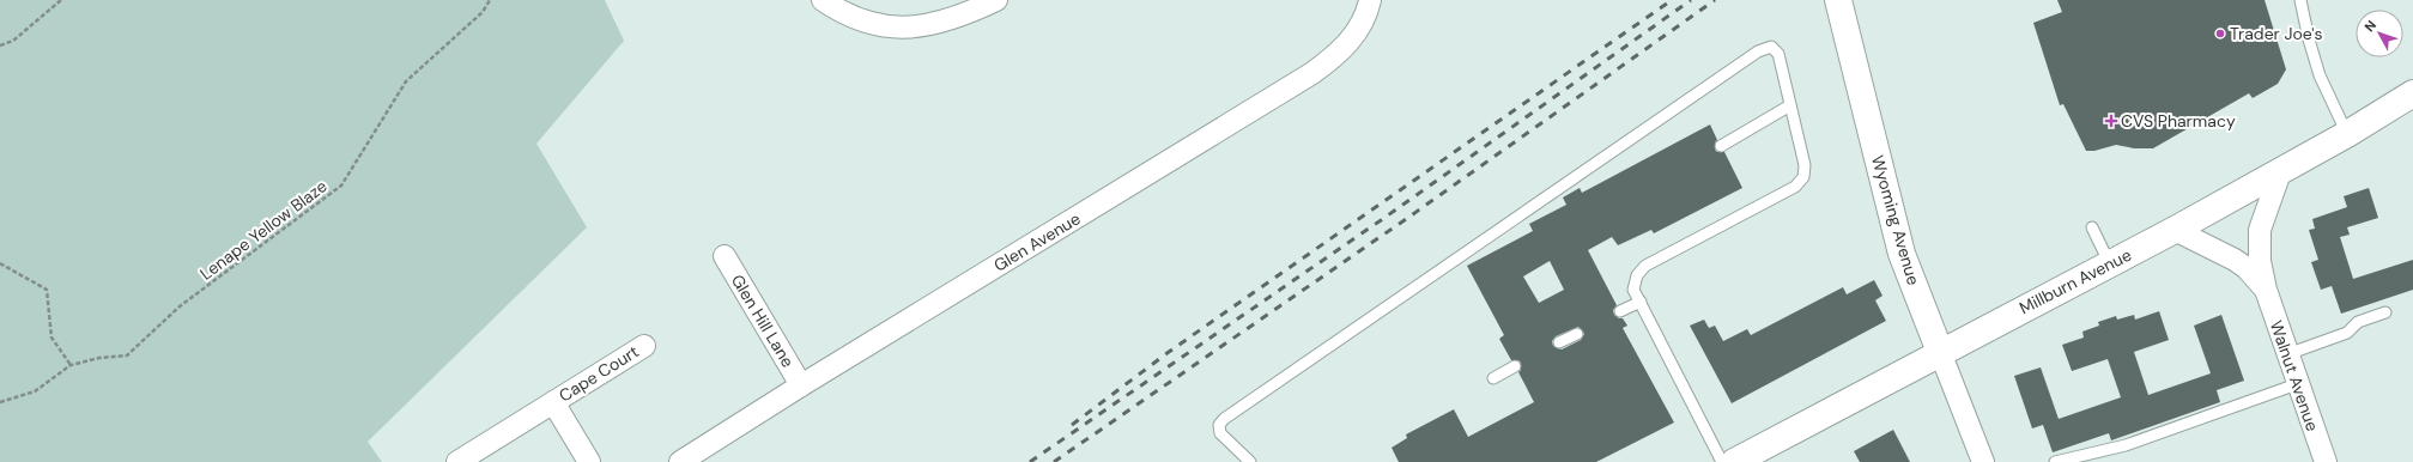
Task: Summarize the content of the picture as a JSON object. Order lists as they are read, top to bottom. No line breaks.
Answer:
{"streets":{"main road":["Wyoming Avenue","Millburn Avenue"],"street":["Glen Avenue","Glen Hill Lane","Cape Court","Walnut Avenue"],"path":["Lenape Yellow Blaze"]},"crossings":[["Wyoming Avenue","Millburn Avenue"],["Glen Avenue","Glen Hill Lane"],["Millburn Avenue","Walnut Avenue"]],"places":{"other":["Trader Joe's"],"health":["CVS Pharmacy"]},"north":"top left"}
